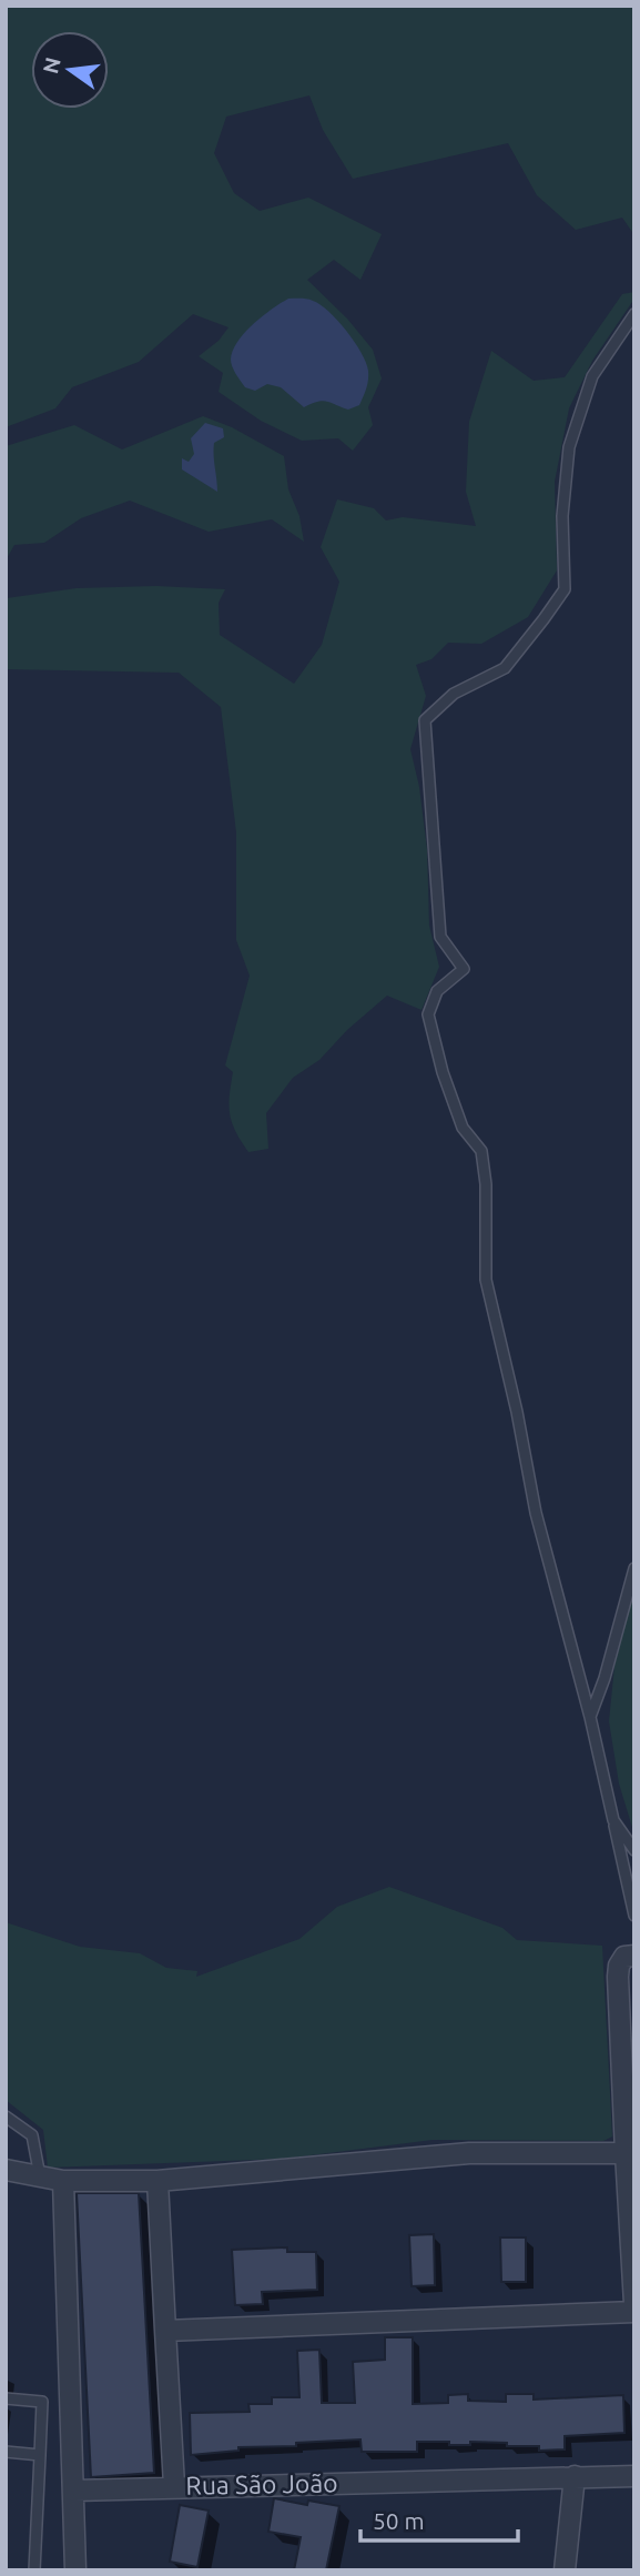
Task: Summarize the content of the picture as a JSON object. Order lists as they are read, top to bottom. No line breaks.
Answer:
{"streets":{"street":["Rua São João"]},"scale_bar":"50 m","north":"left"}
